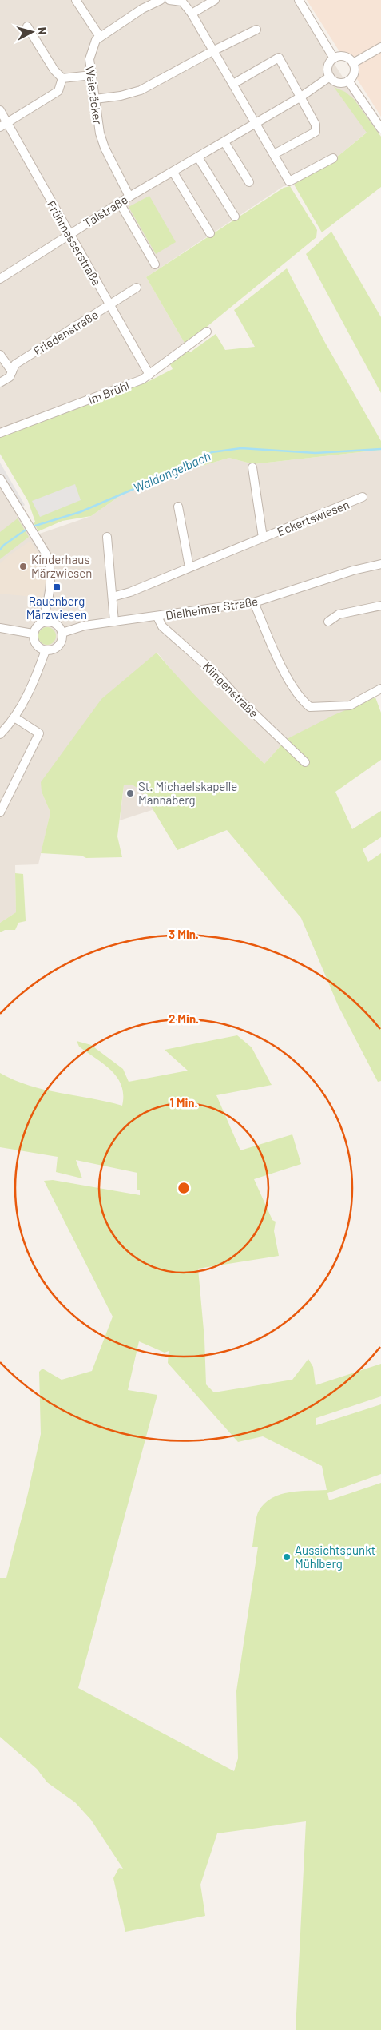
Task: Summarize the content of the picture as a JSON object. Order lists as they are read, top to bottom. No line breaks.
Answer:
{"streets":{"street":["Weieräcker","Talstraße","Frühmesserstraße","Friedenstraße","Im Brühl","Eckertswiesen","Dielheimer Straße","Klingenstraße"]},"crossings":[["Weieräcker","Talstraße"],["Talstraße","Frühmesserstraße"],["Frühmesserstraße","Friedenstraße"],["Frühmesserstraße","Im Brühl"],["Dielheimer Straße","Klingenstraße"]],"water":["Waldangelbach"],"places":{"other":["Kinderhaus Märzwiesen","St. Michaelskapelle Mannaberg","Aussichtspunkt Mühlberg"],"transit":["Rauenberg Märzwiesen"]},"north":"right","rings":["3 Min.","2 Min.","1 Min."]}
